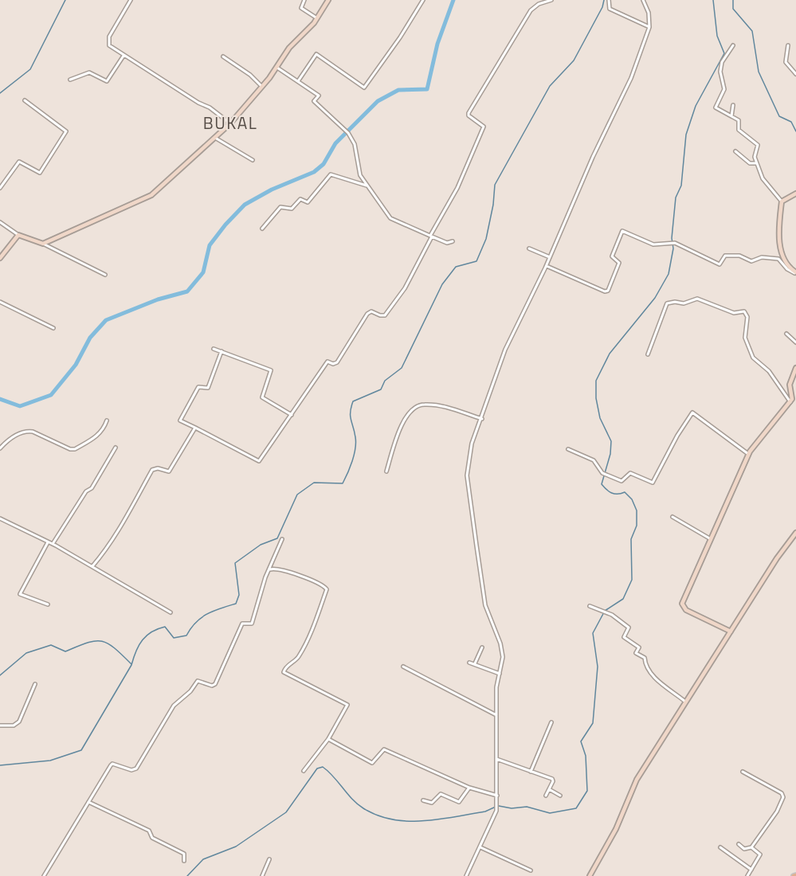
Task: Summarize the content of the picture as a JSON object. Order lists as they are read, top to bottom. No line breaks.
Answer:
{"districts":["BUKAL"]}
